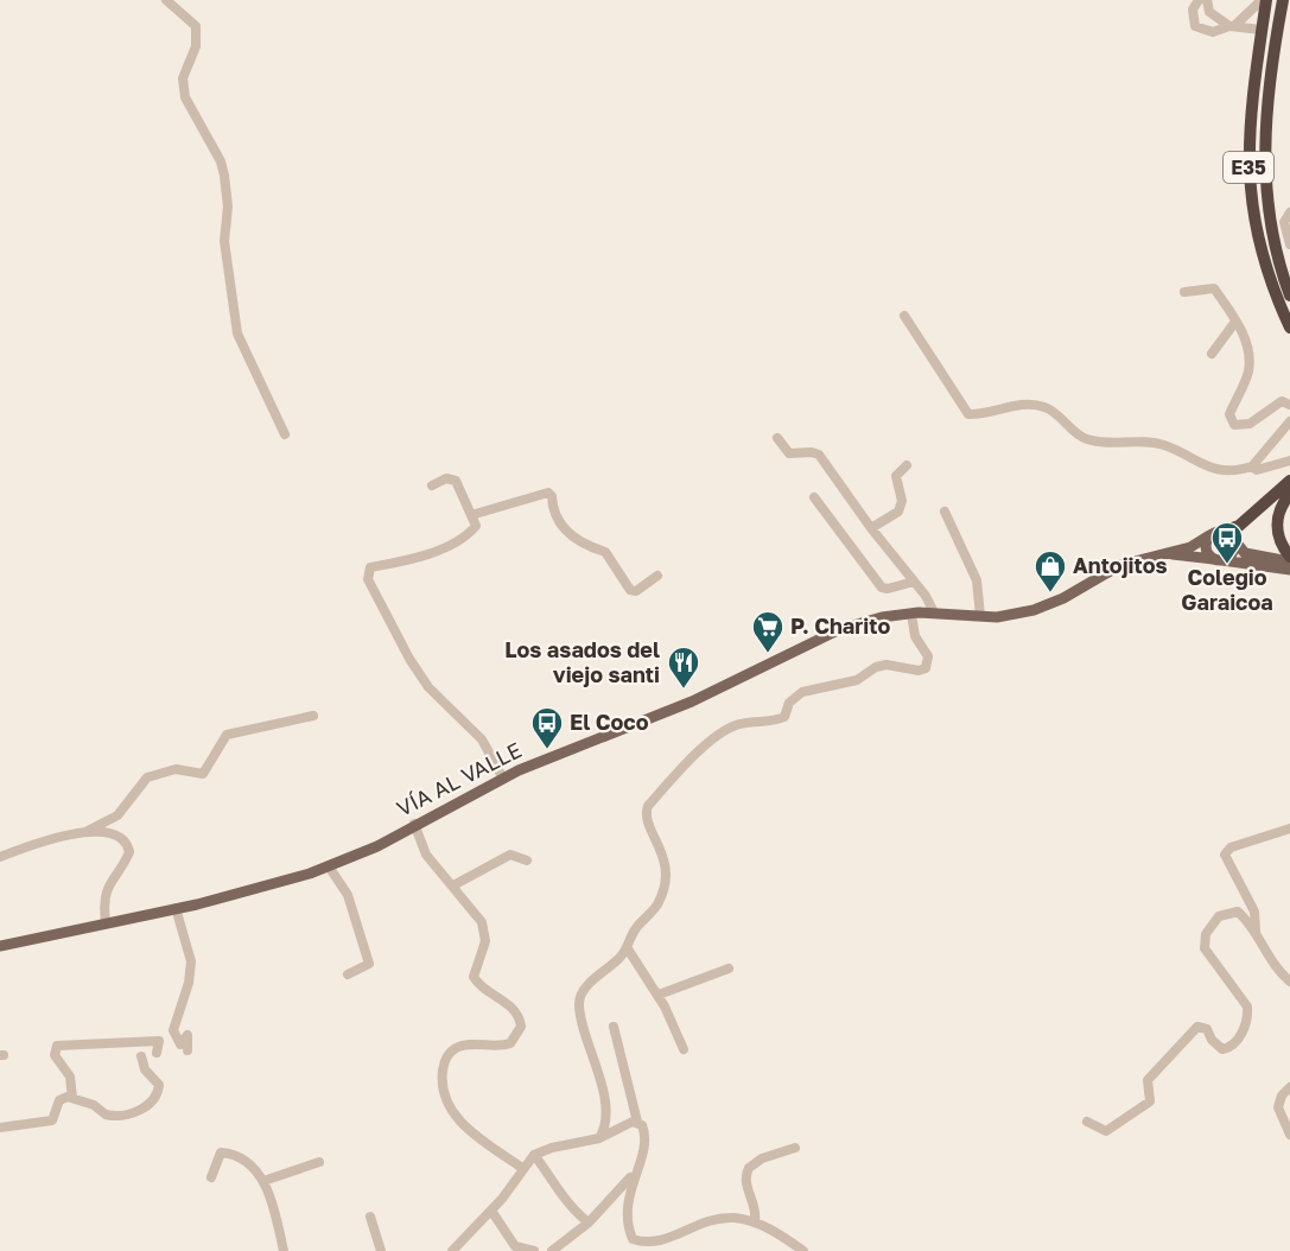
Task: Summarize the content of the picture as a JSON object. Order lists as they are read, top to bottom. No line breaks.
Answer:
{"streets":{"highway":["E35"],"main road":["VÍA AL VALLE"]},"places":{"bus stop":["Colegio Garaicoa","El Coco"],"shop":["Antojitos"],"supermarket":["P. Charito"],"restaurant":["Los asados del viejo santi"]}}
